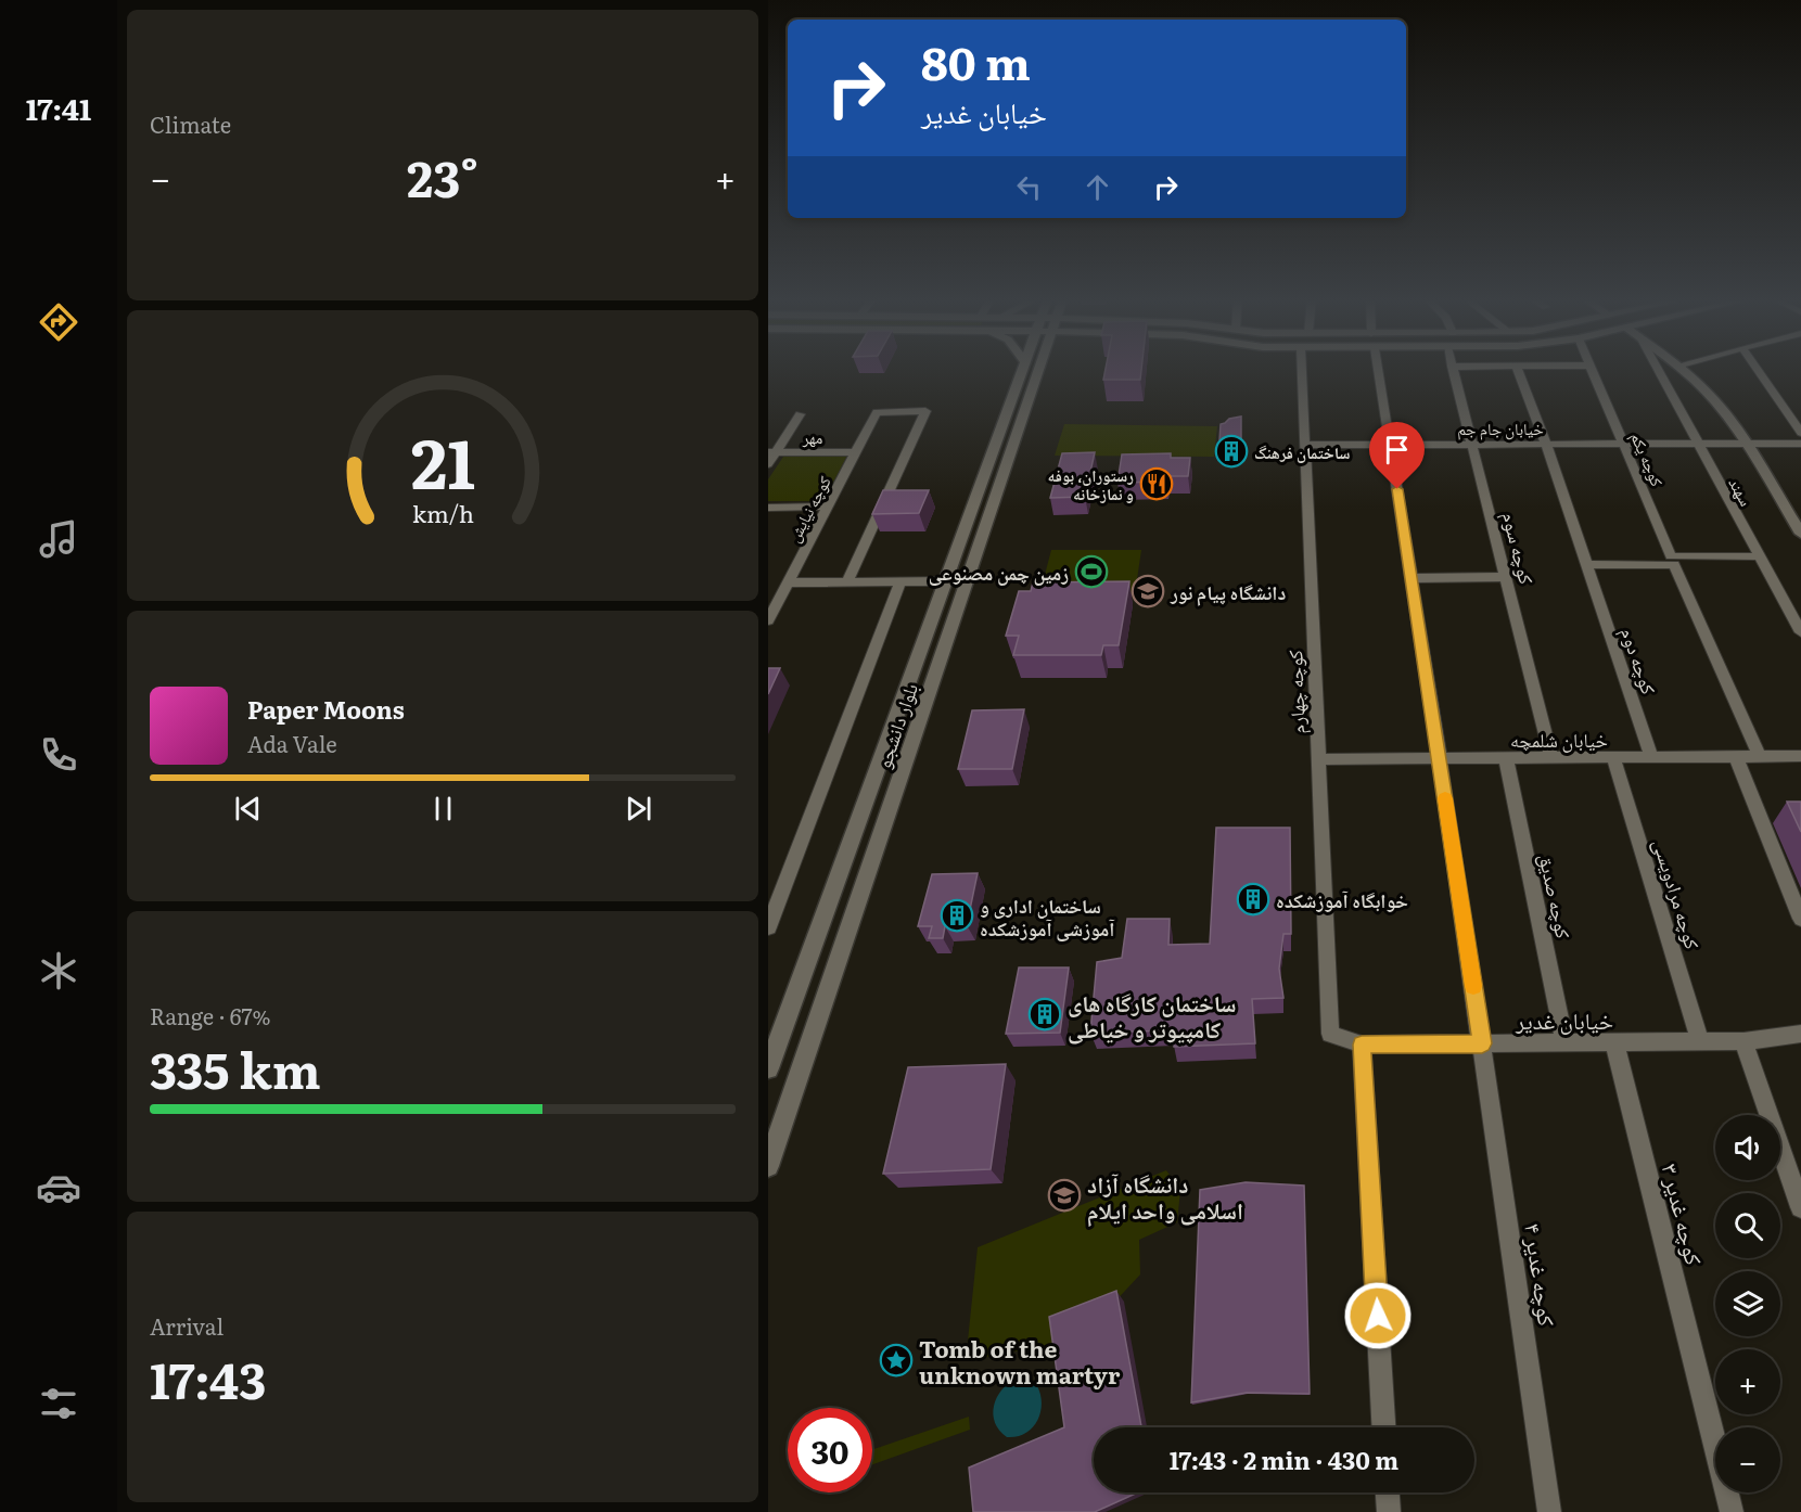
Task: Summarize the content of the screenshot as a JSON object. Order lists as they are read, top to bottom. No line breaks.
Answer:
{"streets":{"main road":["بلوار دانشجو"],"street":["خیابان جام جم","مهر","کوچه یکم","سهند","كوچه نيايش","کوچه سوم","کوچه دوم","کوچه چهارم","خیابان شلمچه","کوچه مرادویسی","کوچه صدیق","خیابان غدیر","کوچه غدیر ۳","کوچه غدیر ۴"]},"crossings":[["خیابان جام جم","کوچه یکم"],["خیابان جام جم","سهند"],["خیابان جام جم","کوچه سوم"],["خیابان جام جم","کوچه دوم"],["خیابان جام جم","کوچه چهارم"],["خیابان جام جم","کوچه غدیر ۴"],["مهر","كوچه نيايش"],["کوچه یکم","خیابان شلمچه"],["کوچه سوم","خیابان شلمچه"],["کوچه دوم","خیابان شلمچه"],["کوچه چهارم","خیابان شلمچه"],["کوچه چهارم","خیابان غدیر"],["خیابان شلمچه","کوچه مرادویسی"],["خیابان شلمچه","کوچه صدیق"],["خیابان شلمچه","کوچه غدیر ۴"],["کوچه مرادویسی","خیابان غدیر"],["کوچه صدیق","خیابان غدیر"],["خیابان غدیر","کوچه غدیر ۳"],["خیابان غدیر","کوچه غدیر ۴"]],"places":{"building":["ساختمان فرهنگ","خوابگاه آموزشکده","ساختمان اداری و آموزشی آموزشکده","ساختمان کارگاه های کامپیوتر و خیاطی"],"restaurant":["رستوران، بوفه و نمازخانه"],"sports":["زمین چمن مصنوعی"],"school or university":["دانشگاه پیام نور","دانشگاه آزاد اسلامی واحد ایلام"],"place":["Tomb of the unknown martyr"]},"page":{"tabs":"17:41","tile":["Climate",["Range · 67%","335 km"],["Arrival","17:43"]],"turn":["80 m","خیابان غدیر"],"heat":["−","23°","+"],"song":["Paper Moons","Ada Vale"],"map_buttons":["+","−"],"limit":"30","trip":"17:43 · 2 min · 430 m","gauge":["21","km/h"]}}
